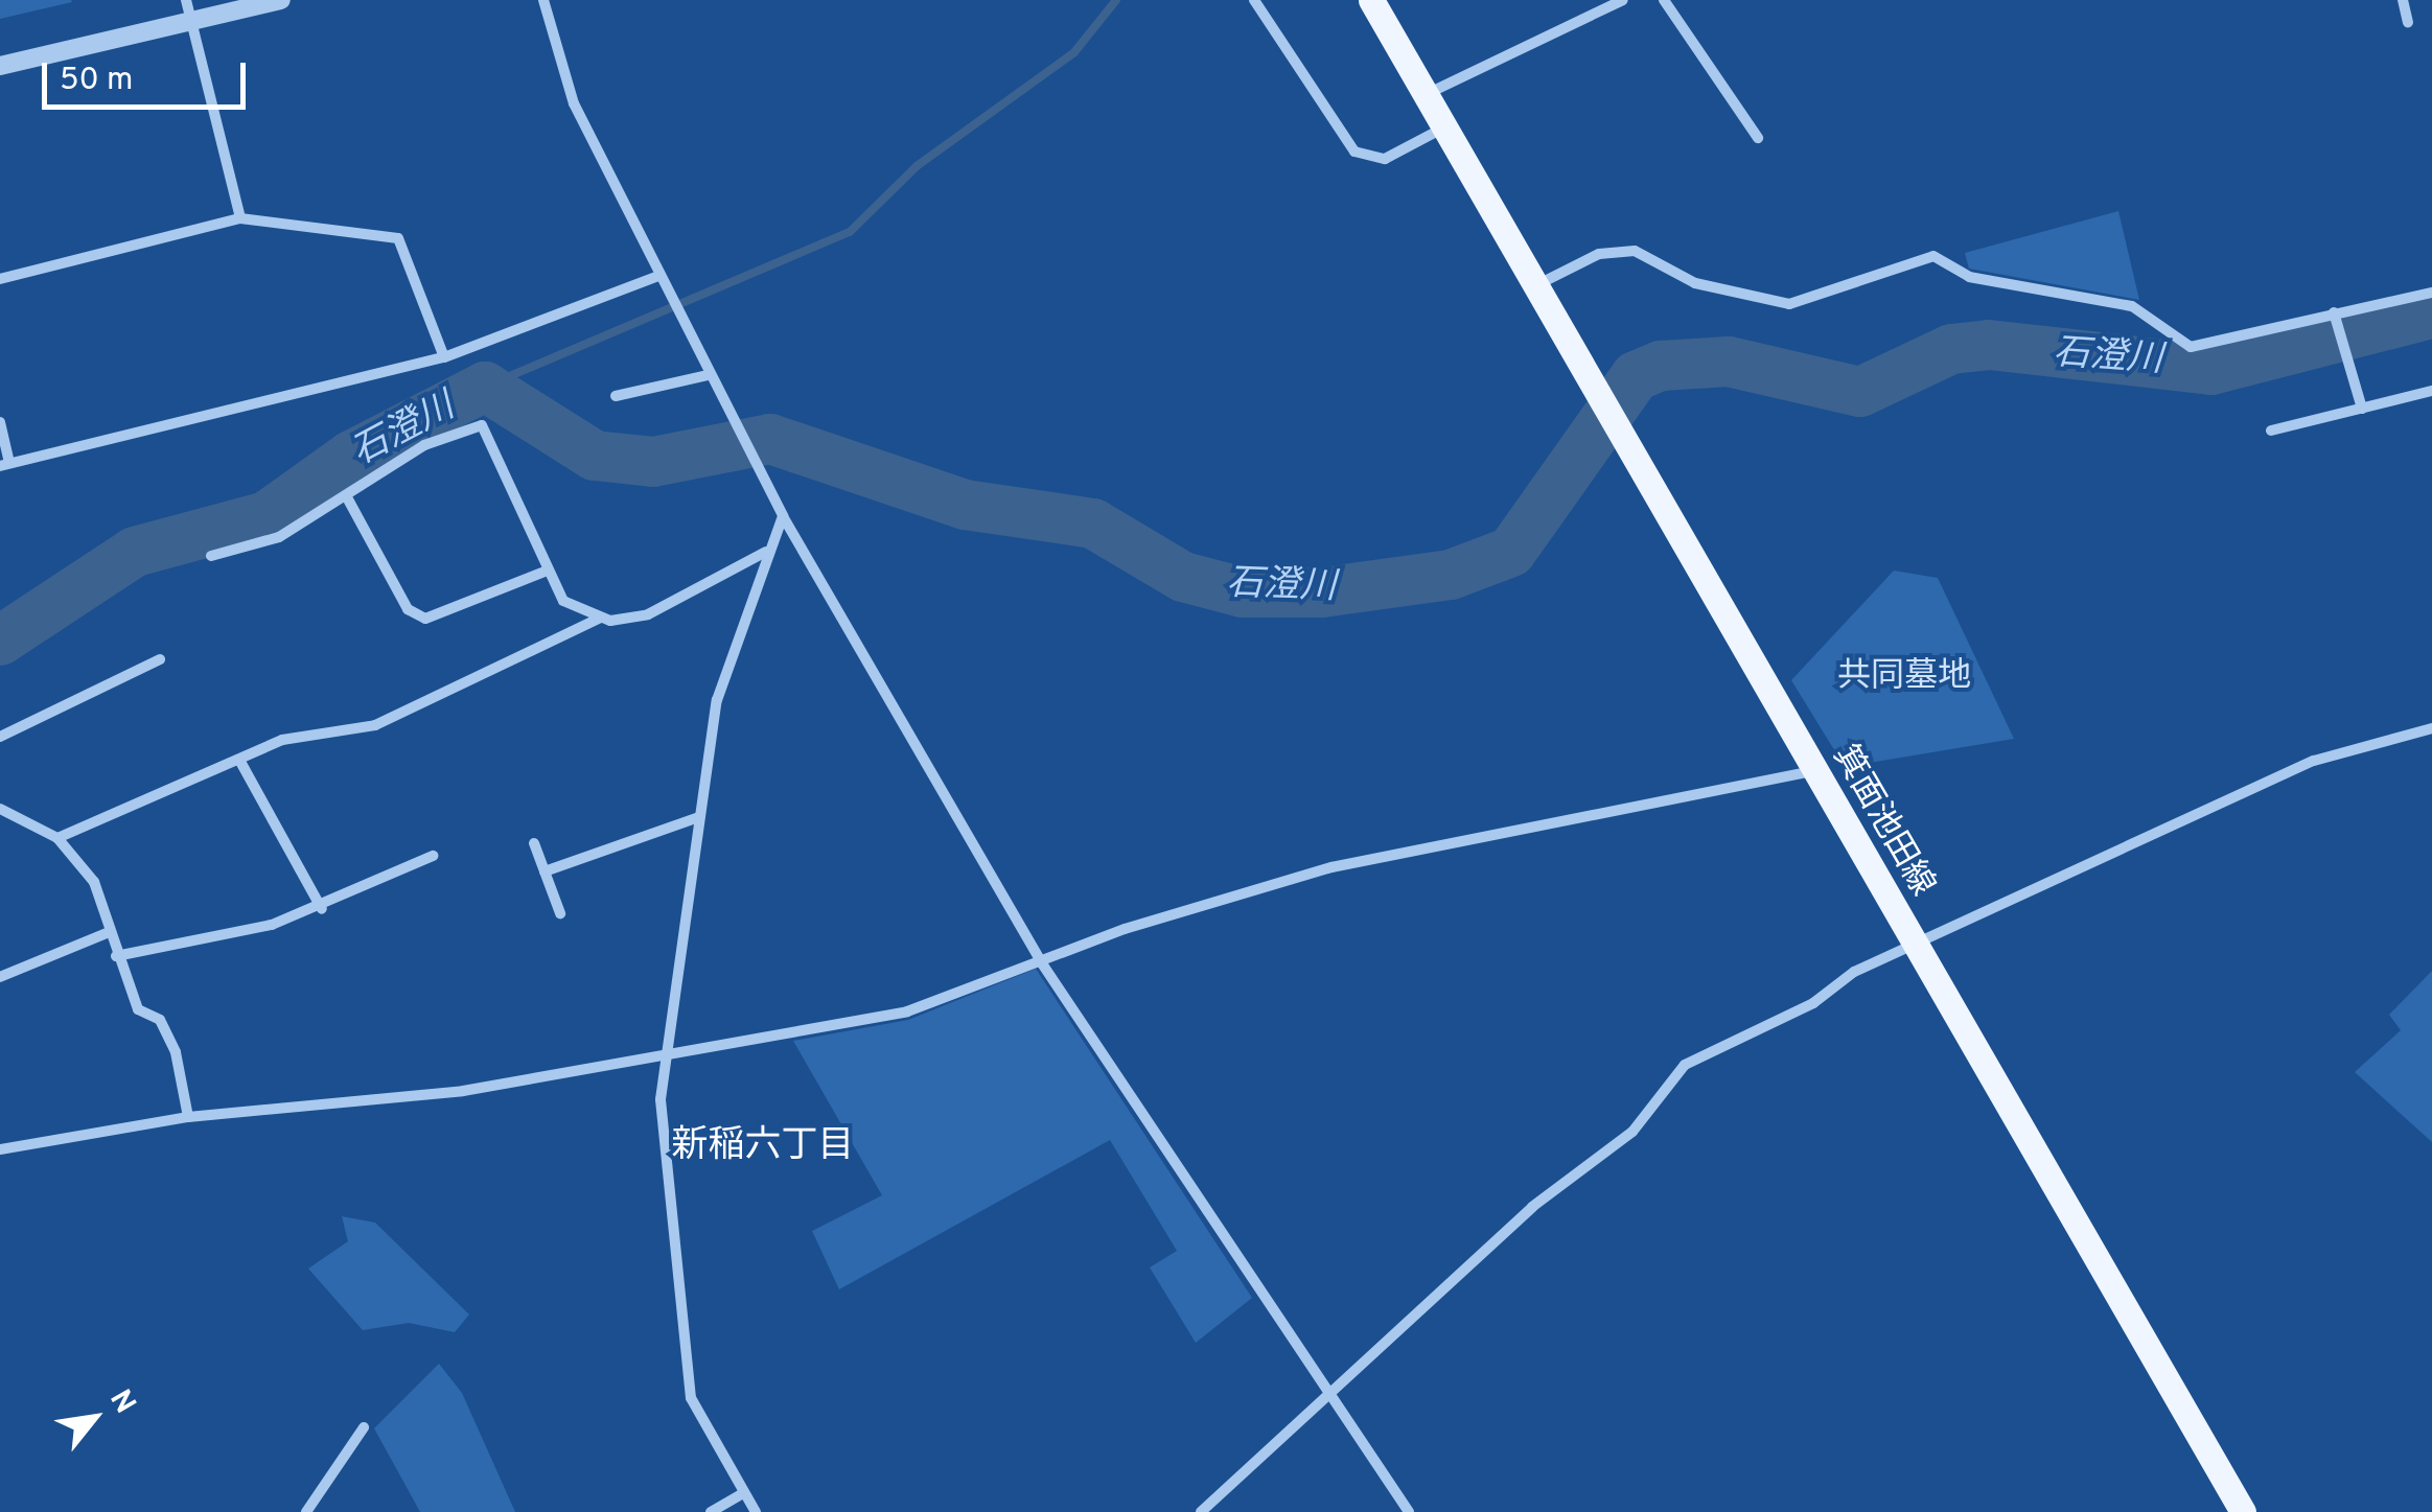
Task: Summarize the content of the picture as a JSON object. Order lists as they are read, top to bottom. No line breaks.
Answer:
{"streets":{"main road":["箕面池田線"]},"districts":["新稲六丁目"],"water":["石澄川"],"parks":["共同墓地"],"scale_bar":"50 m","north":"top right"}
